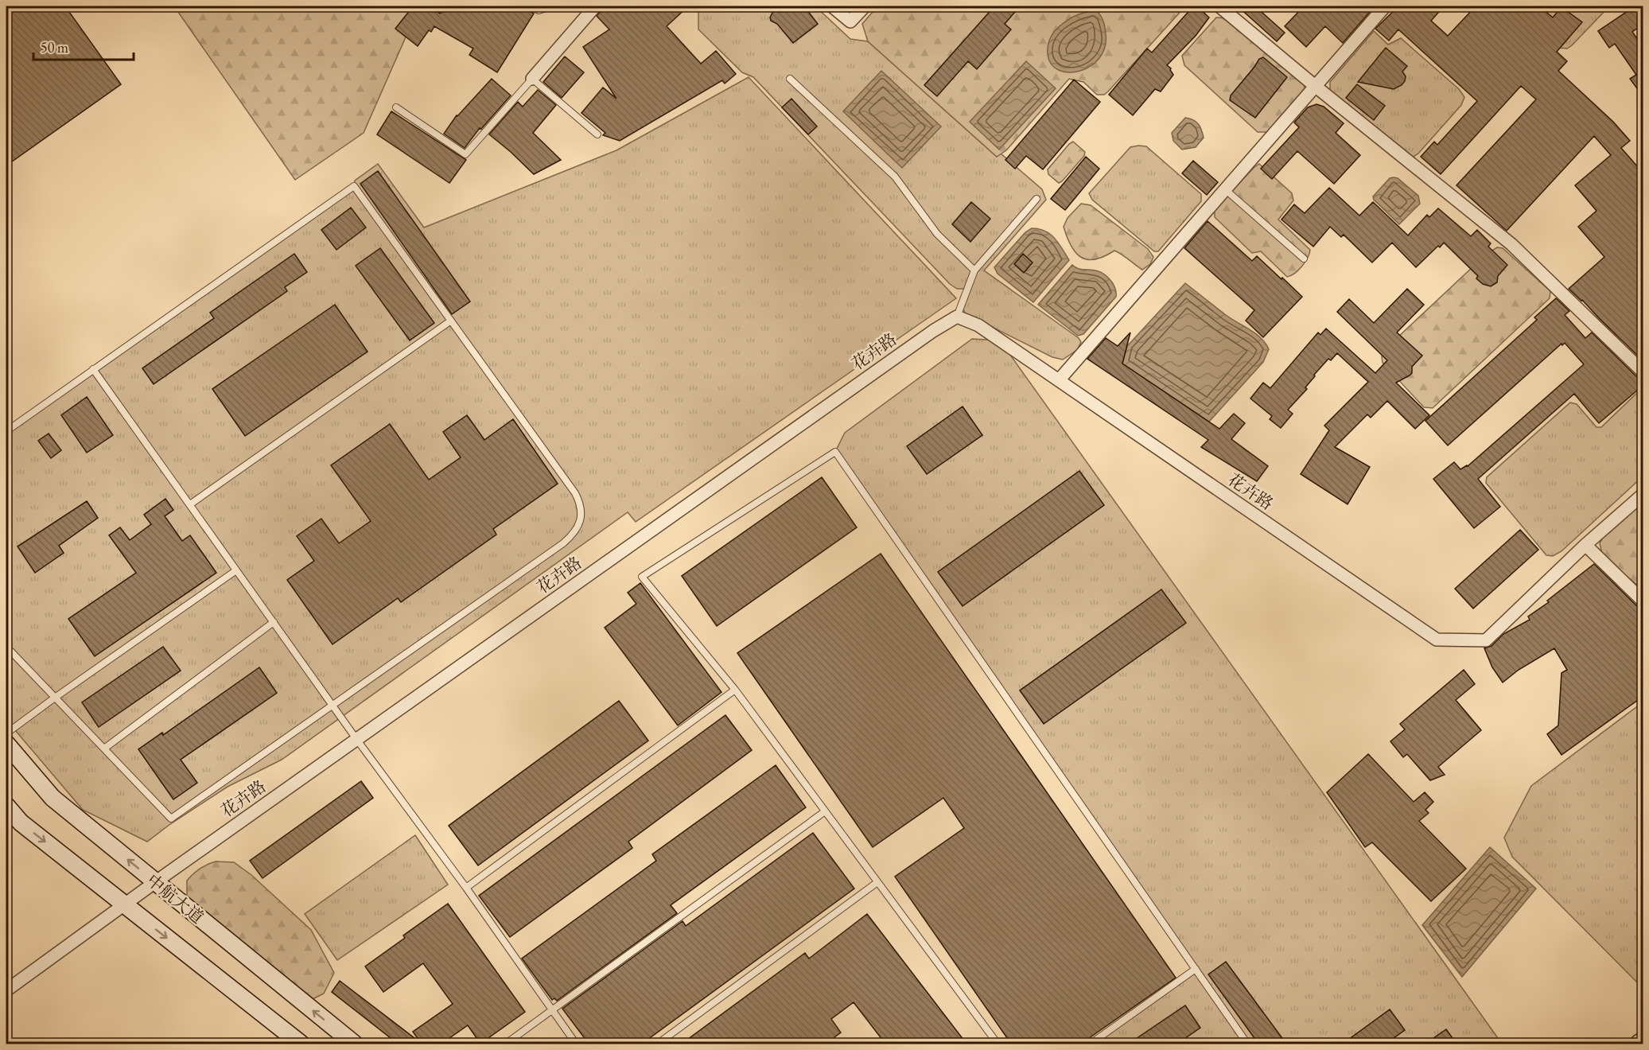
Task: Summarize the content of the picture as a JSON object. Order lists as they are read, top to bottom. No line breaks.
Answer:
{"streets":{"main road":["中航大道"],"street":["花卉路"]},"crossings":[["花卉路","中航大道"]],"scale_bar":"50 m"}
